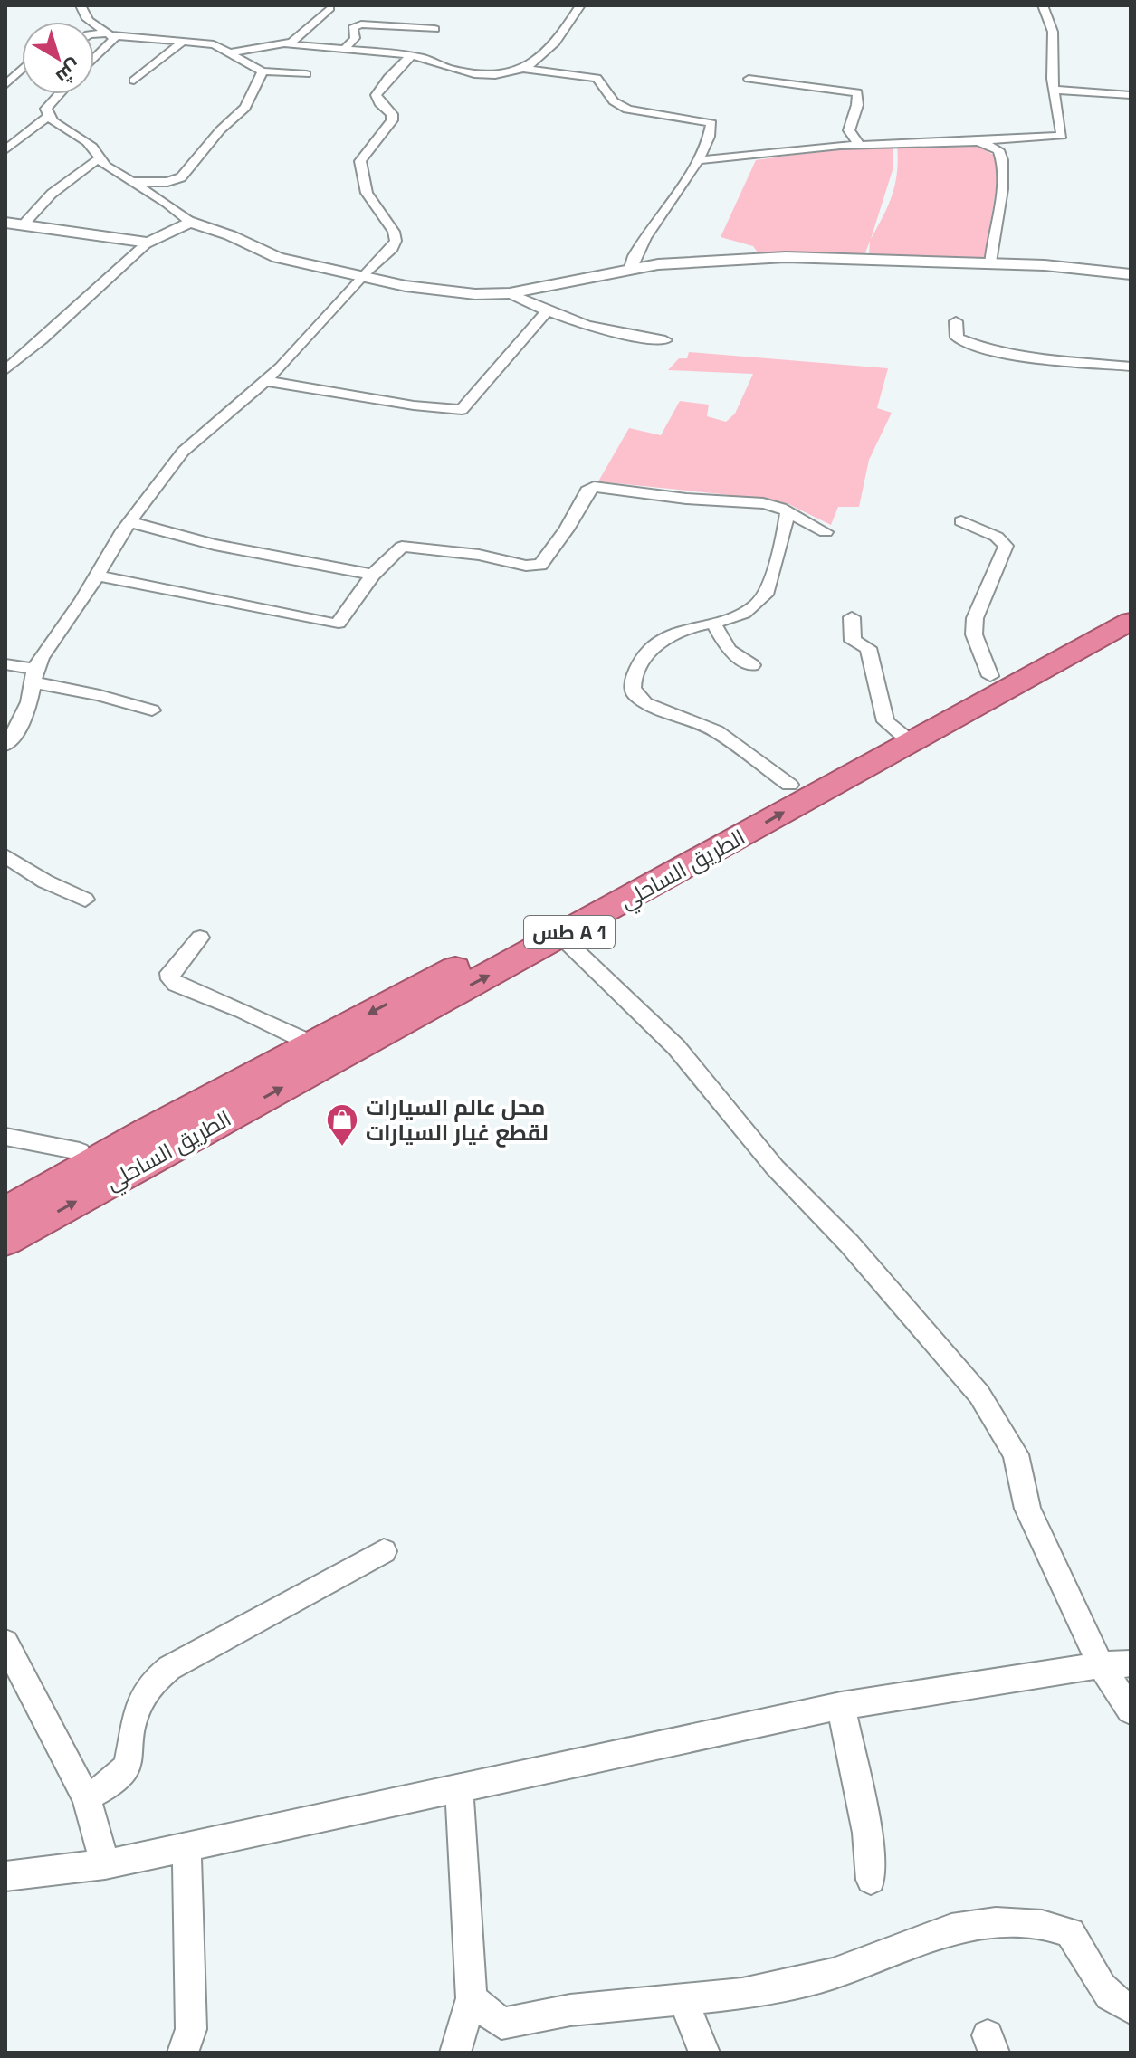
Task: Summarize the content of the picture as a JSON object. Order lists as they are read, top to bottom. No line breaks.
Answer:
{"streets":{"highway":["الطريق الساحلي","طس A 1"]},"places":{"shop":["محل عالم السيارات لقطع غيار السيارات"]},"north":"bottom right"}
